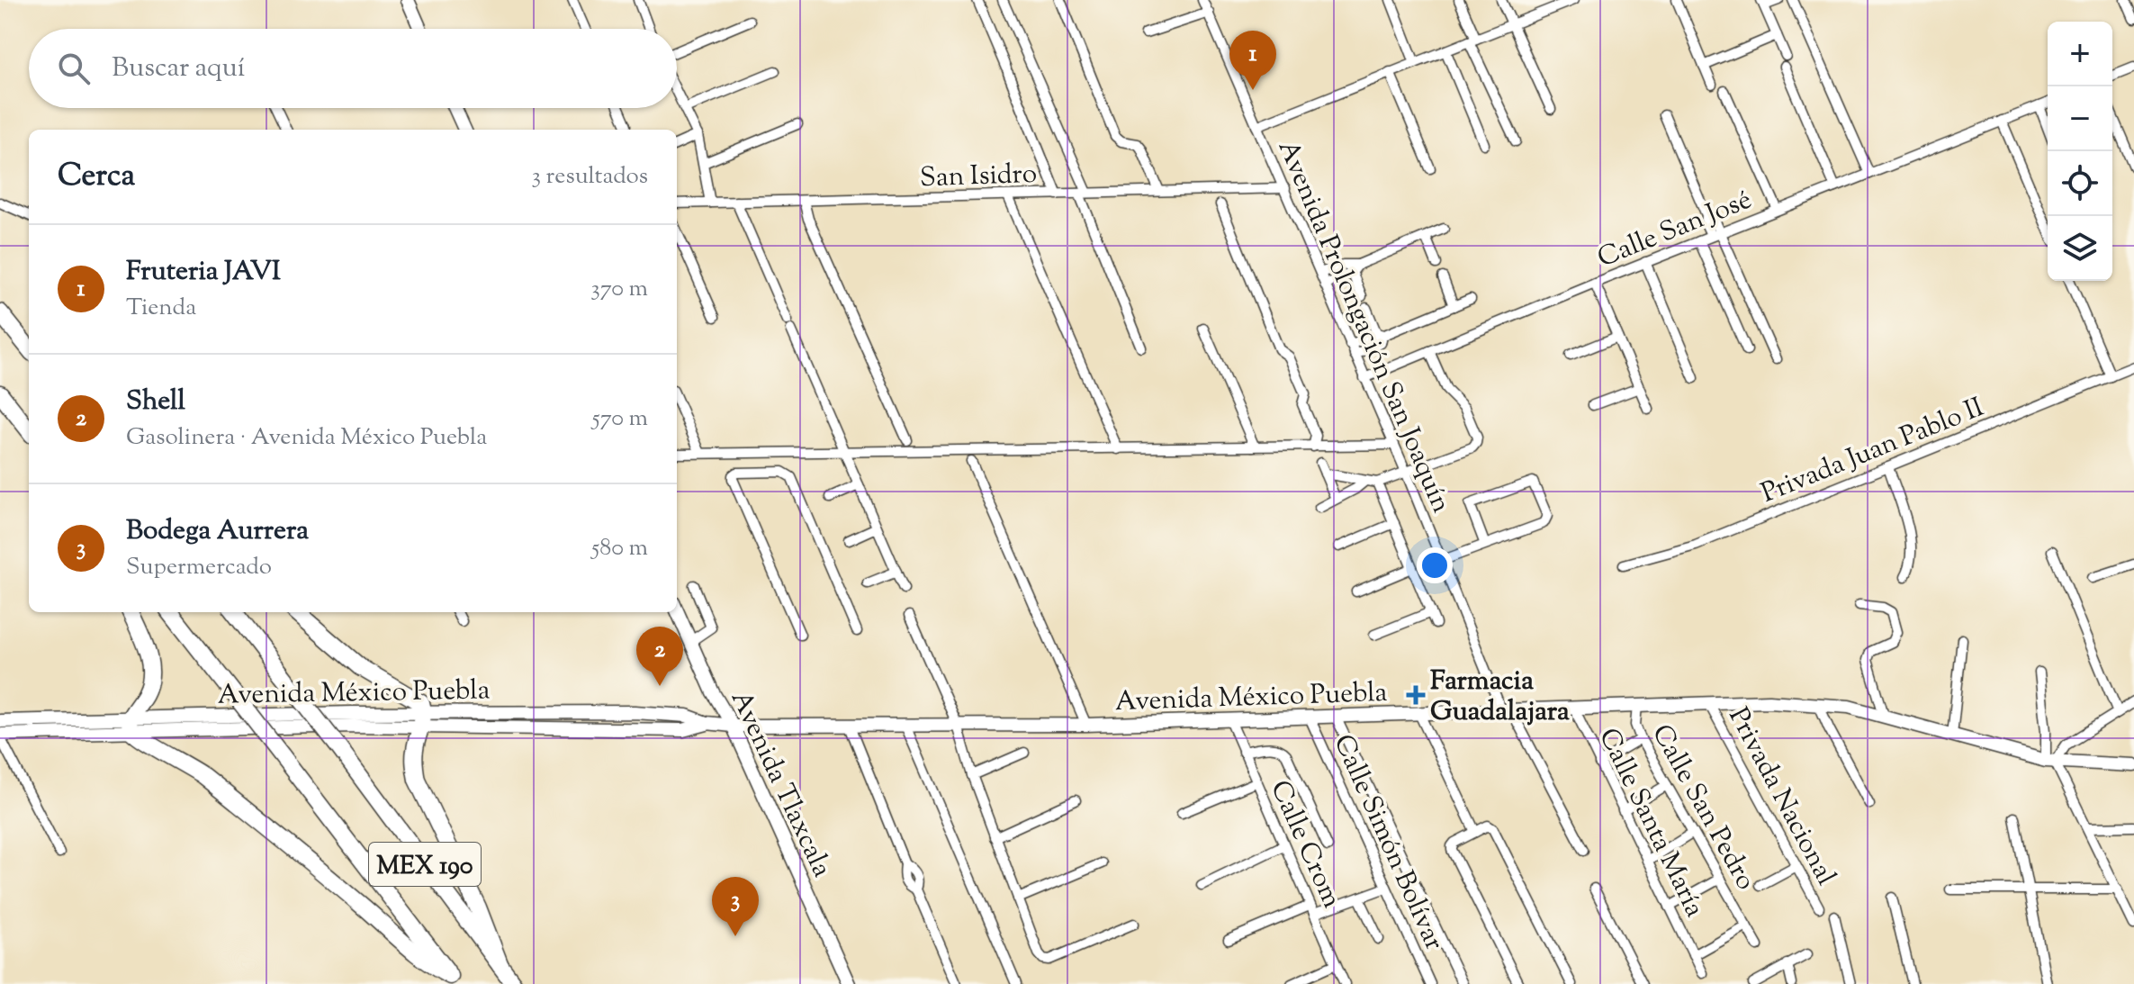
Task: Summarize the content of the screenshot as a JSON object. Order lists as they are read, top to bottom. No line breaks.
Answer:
{"streets":{"highway":["MEX 190"],"main road":["Avenida México Puebla","Avenida Tlaxcala"],"street":["San Isidro","Calle San José","Avenida Prolongación San Joaquín","Privada Juan Pablo II","Privada Nacional","Calle San Pedro","Calle Santa María","Calle Simón Bolívar","Calle Crom"]},"crossings":[["San Isidro","Avenida Prolongación San Joaquín"],["Calle San José","Avenida Prolongación San Joaquín"],["Avenida Prolongación San Joaquín","Avenida México Puebla"],["Avenida México Puebla","Avenida Tlaxcala"],["Avenida México Puebla","Privada Nacional"],["Avenida México Puebla","Calle San Pedro"],["Avenida México Puebla","Calle Santa María"],["Avenida México Puebla","Calle Simón Bolívar"],["Avenida México Puebla","Calle Crom"]],"places":{"health":["Farmacia Guadalajara"]},"page":{"map_buttons":["+","−"],"search":"Buscar aquí","pins":["1","2","3"],"heading":["Cerca","3 resultados"],"list":[{"mark":"1","name":"Fruteria JAVI","note":"Tienda","value":"370 m"},{"mark":"2","name":"Shell","note":"Gasolinera · Avenida México Puebla","value":"570 m"},{"mark":"3","name":"Bodega Aurrera","note":"Supermercado","value":"580 m"}]}}
